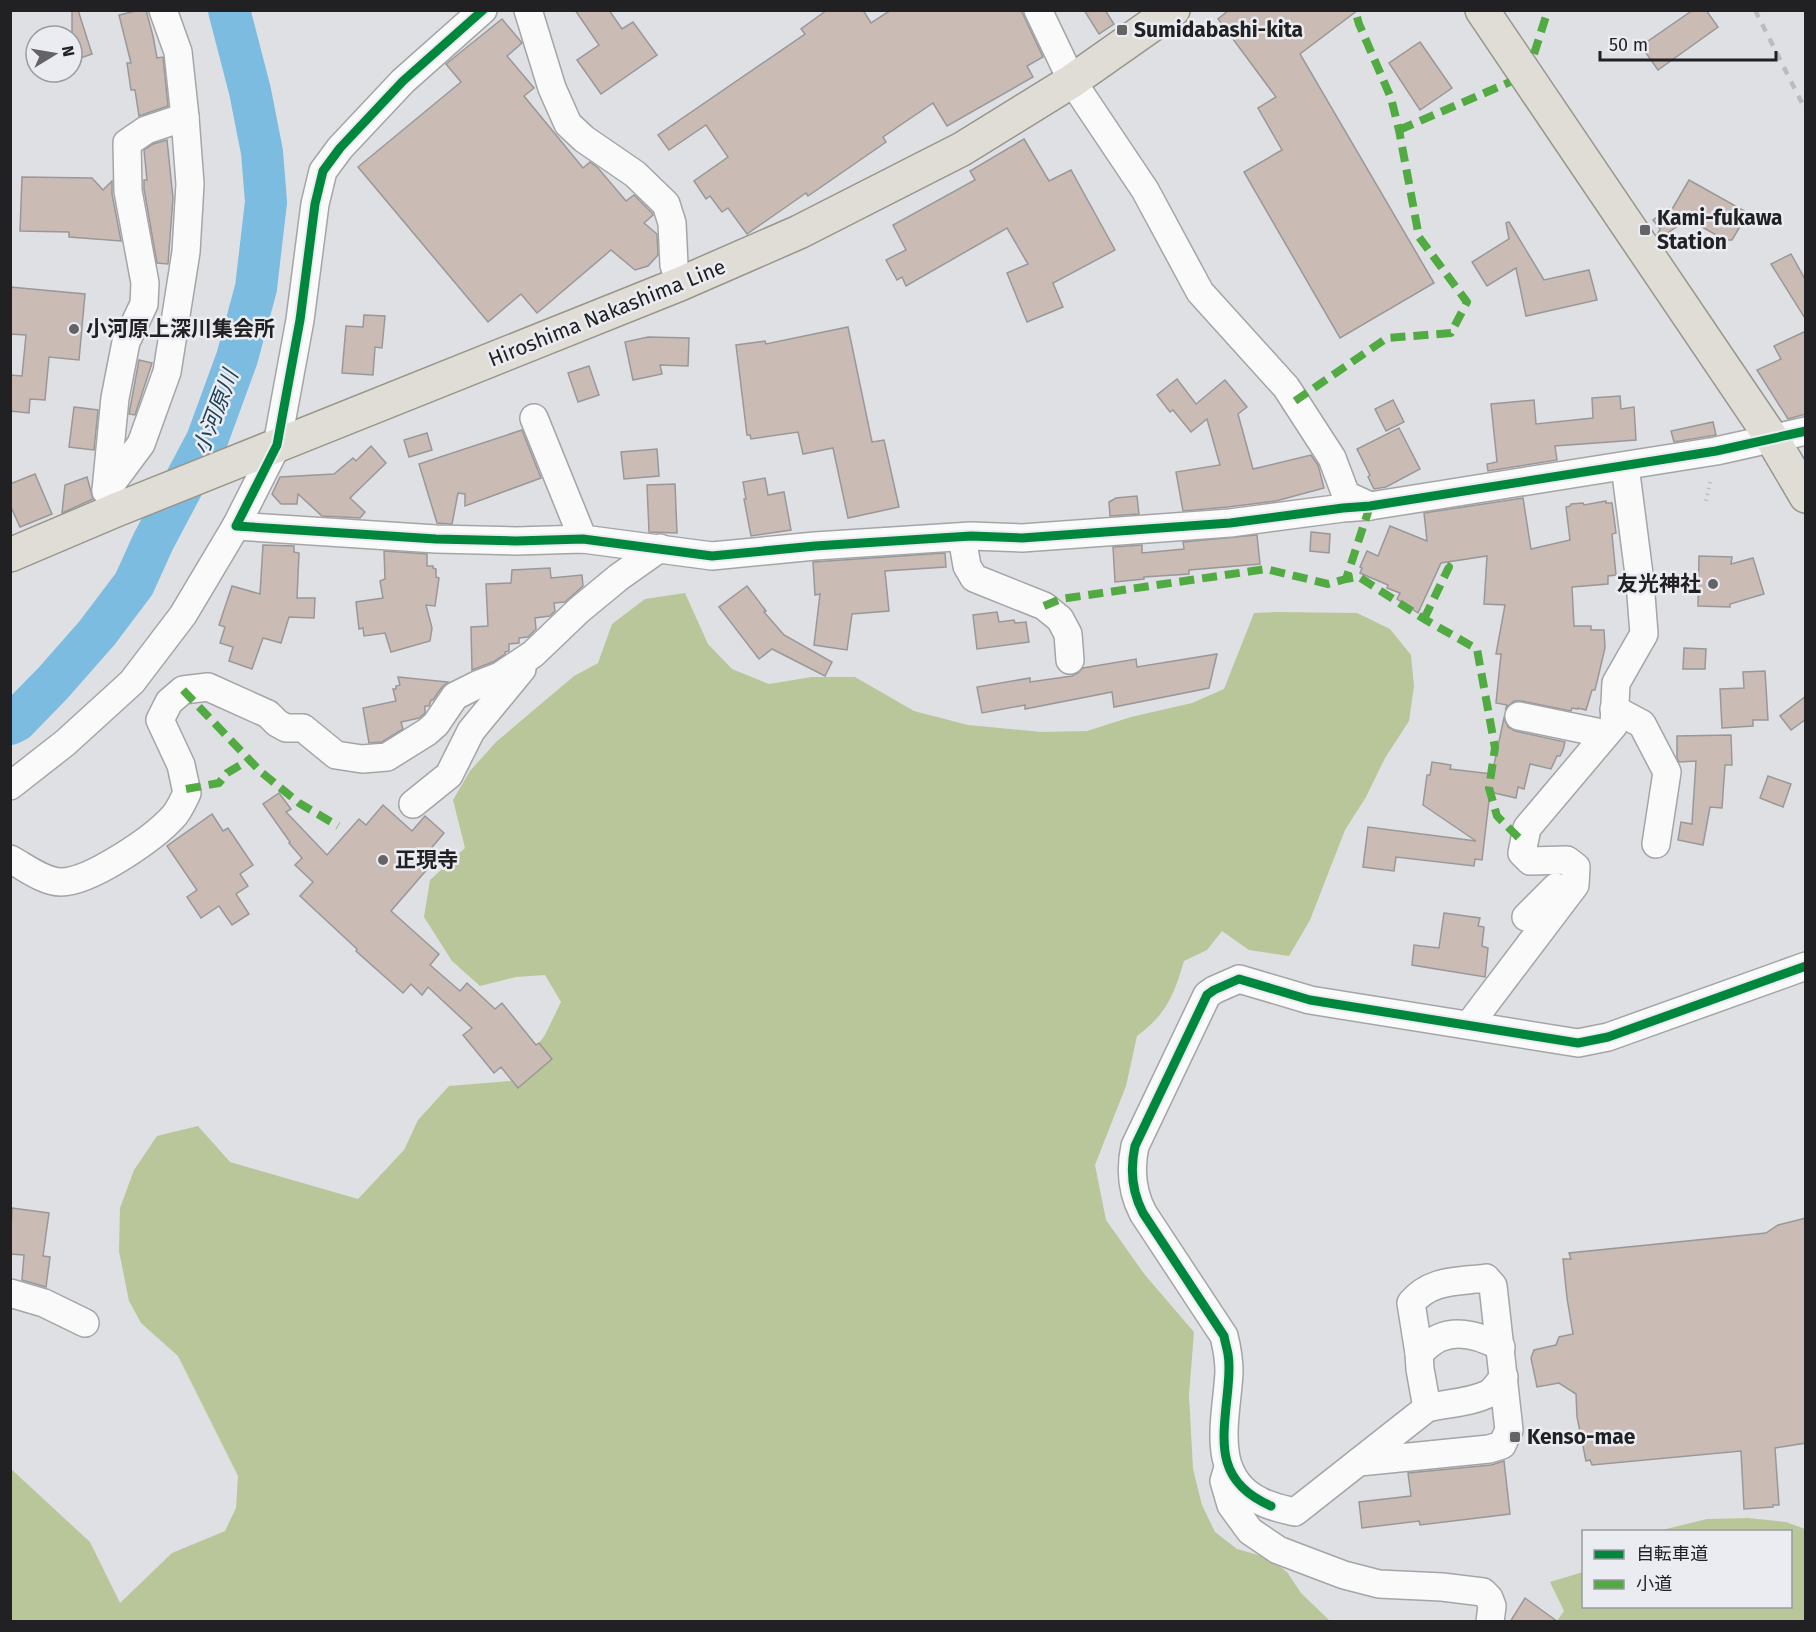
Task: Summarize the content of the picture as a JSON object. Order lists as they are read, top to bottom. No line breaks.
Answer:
{"streets":{"main road":["Hiroshima Nakashima Line"]},"water":["小河原川"],"places":{"transit":["Sumidabashi-kita","Kami-fukawa Station","Kenso-mae"],"other":["小河原上深川集会所","友光神社","正現寺"]},"legend":["自転車道","小道"],"scale_bar":"50 m","north":"right"}
